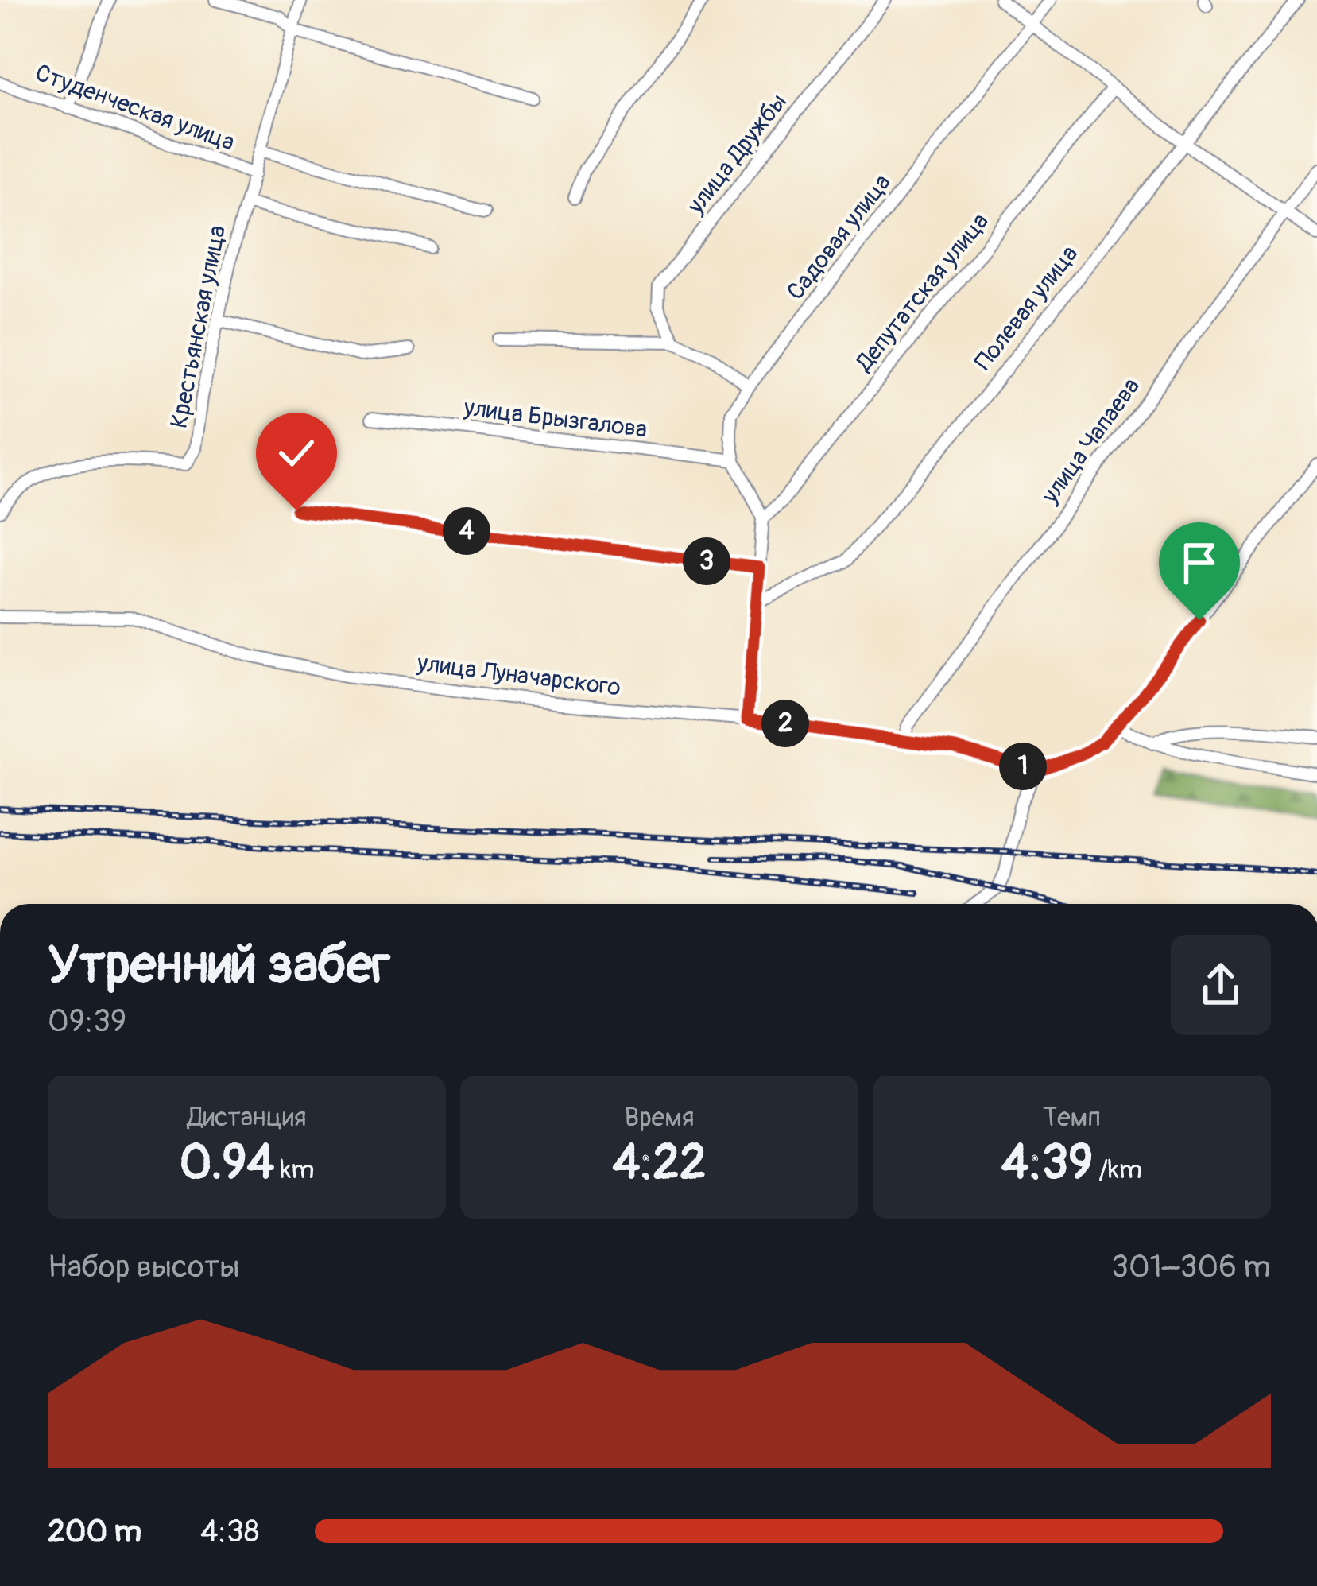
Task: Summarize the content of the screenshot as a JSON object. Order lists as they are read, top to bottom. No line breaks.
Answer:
{"streets":{"street":["Студенческая улица","улица Дружбы","Садовая улица","Депутатская улица","Полевая улица","Крестьянская улица","улица Брызгалова","улица Чапаева","улица Луначарского"]},"crossings":[["Студенческая улица","Крестьянская улица"],["Садовая улица","Депутатская улица"],["Садовая улица","улица Брызгалова"],["улица Чапаева","улица Луначарского"]],"page":{"pins":["4","3","2","1"],"heading":["Утренний забег","09:39"],"stats":[["Дистанция","0.94 km"],["Время","4:22"],["Темп","4:39 /km"]],"chart":["Набор высоты","301–306 m"],"list":[{"name":"200 m","note":"4:38"}]}}
